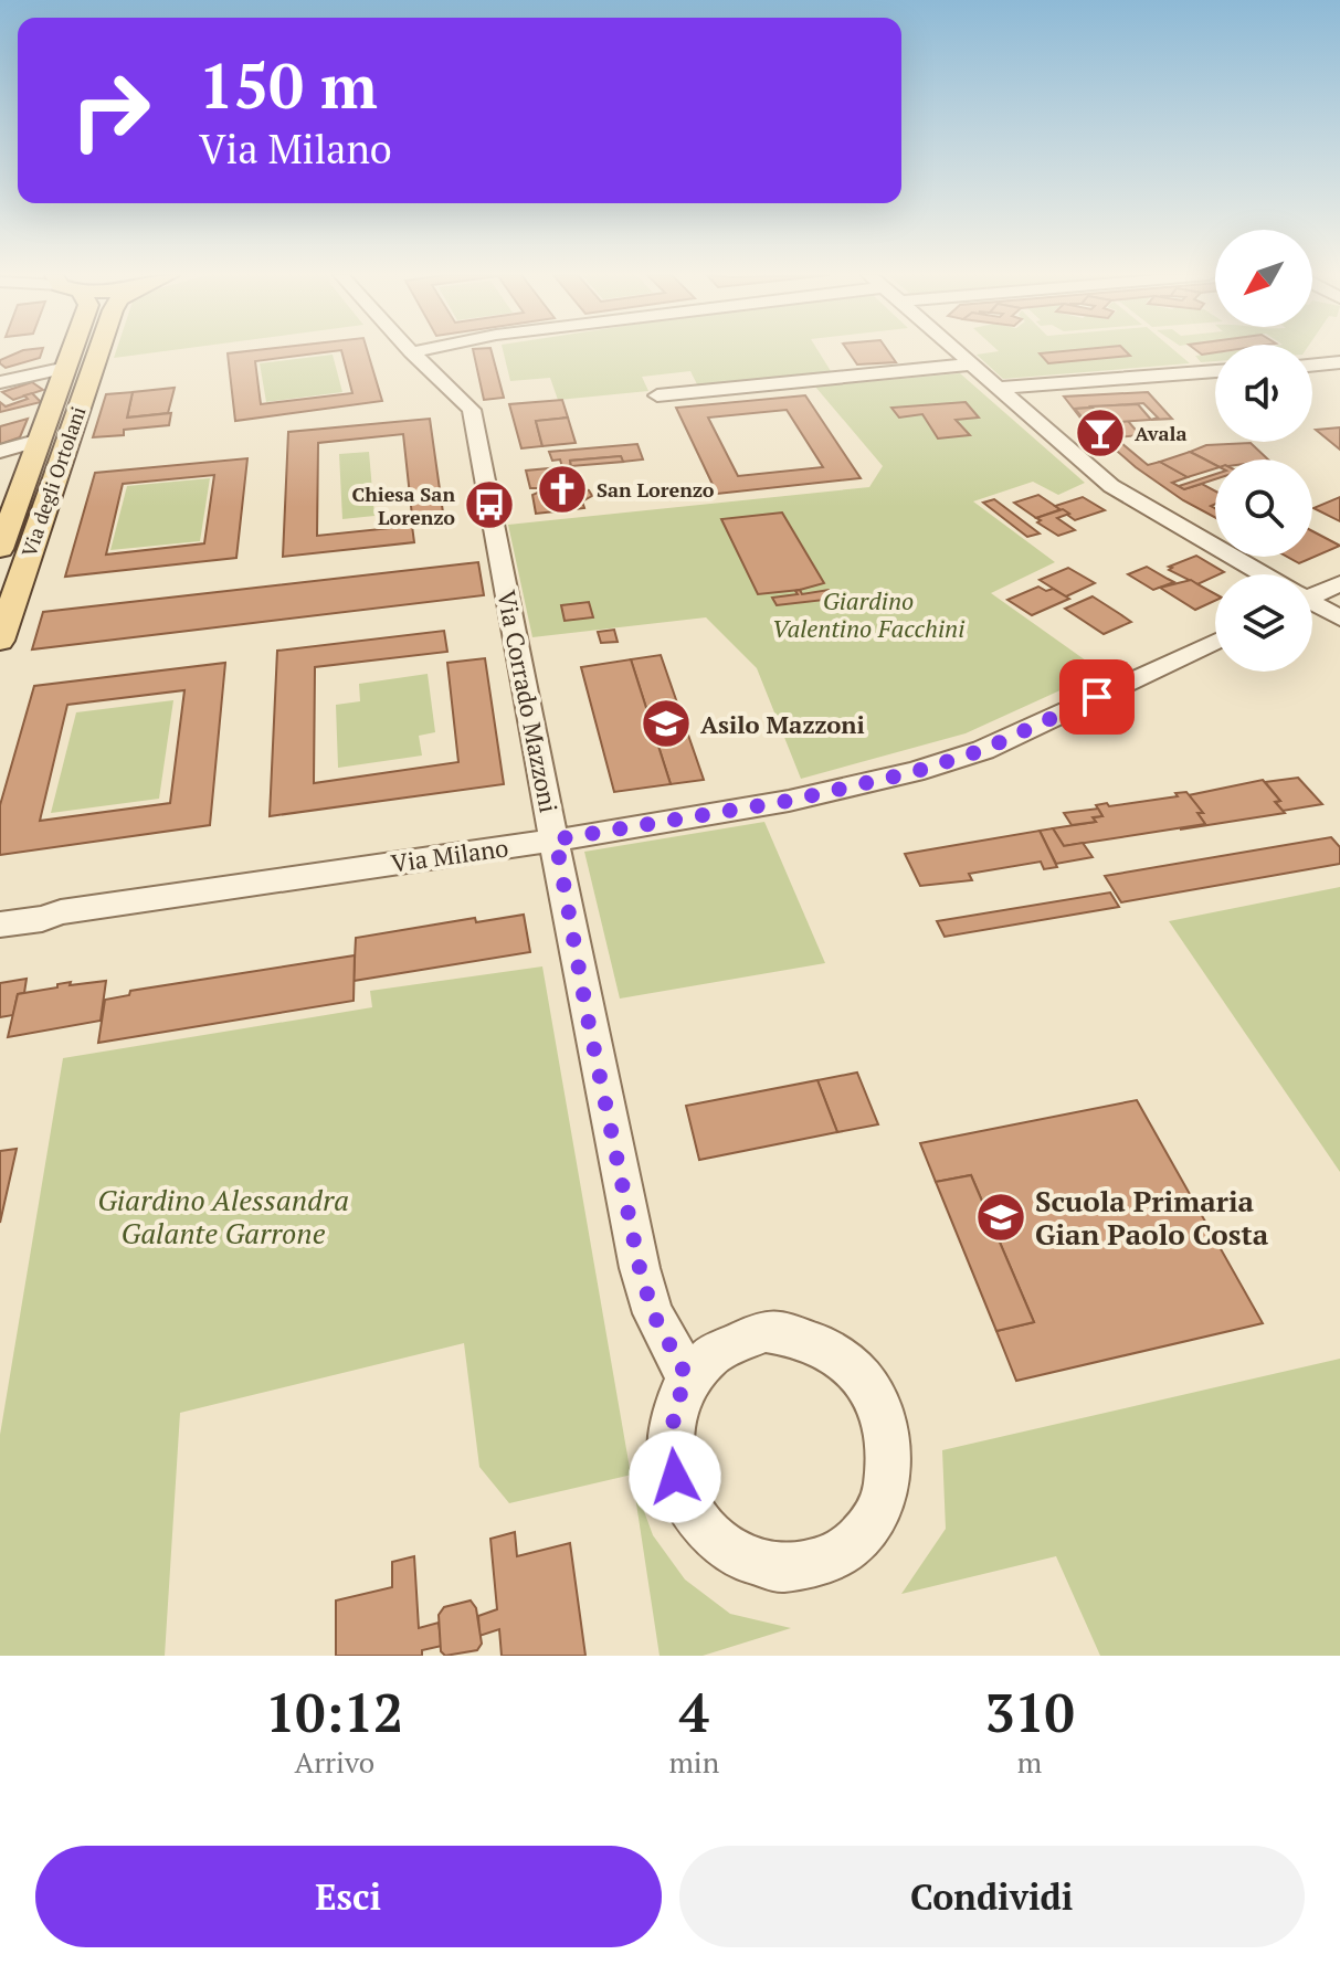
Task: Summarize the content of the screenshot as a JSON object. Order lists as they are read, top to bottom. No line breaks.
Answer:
{"streets":{"main road":["Via degli Ortolani"],"street":["Via Corrado Mazzoni","Via Milano"]},"crossings":[["Via Corrado Mazzoni","Via Milano"]],"parks":["Giardino Valentino Facchini","Giardino Alessandra Galante Garrone"],"places":{"bar":["Avala"],"church":["San Lorenzo"],"bus stop":["Chiesa San Lorenzo"],"school or university":["Asilo Mazzoni","Scuola Primaria Gian Paolo Costa"]},"north":"bottom left","page":{"turn":["150 m","Via Milano"],"eta":["10:12","Arrivo","4","min","310","m"],"buttons":["Esci","Condividi"]}}
